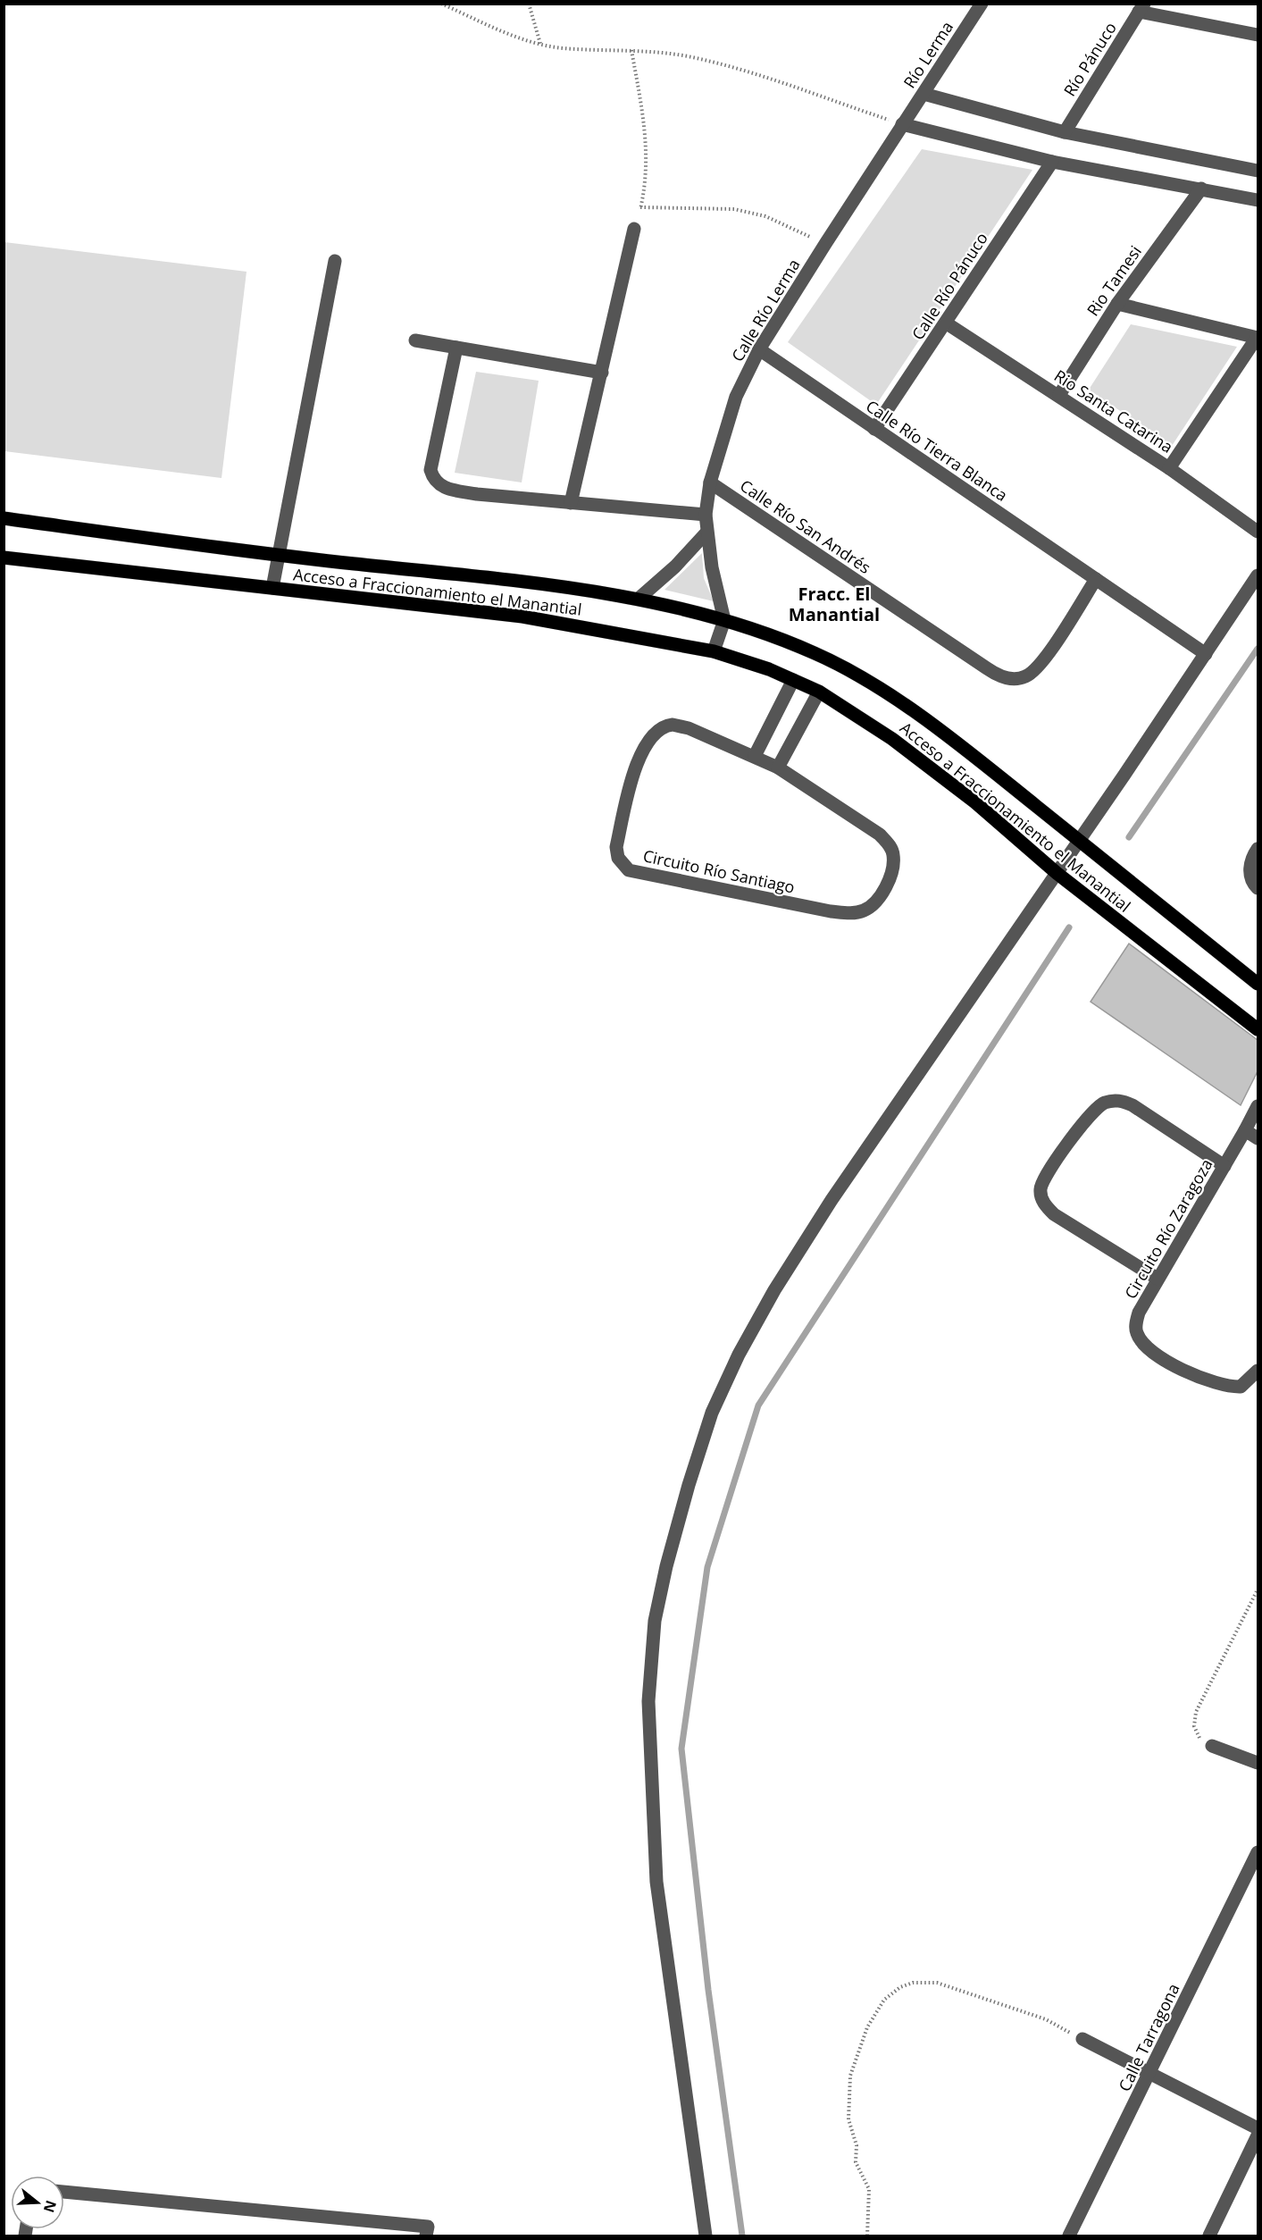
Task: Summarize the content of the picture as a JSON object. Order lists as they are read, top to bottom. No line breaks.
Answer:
{"streets":{"main road":["Acceso a Fraccionamiento el Manantial"],"street":["Río Lerma","Río Pánuco","Rio Tamesi","Calle Río Pánuco","Calle Río Lerma","Rio Santa Catarina","Calle Río Tierra Blanca","Calle Río San Andrés","Circuito Río Santiago","Circuito Río Zaragoza","Calle Tarragona"]},"crossings":[["Río Lerma","Calle Río Lerma"],["Rio Tamesi","Rio Santa Catarina"],["Calle Río Pánuco","Rio Santa Catarina"],["Calle Río Pánuco","Calle Río Tierra Blanca"],["Calle Río Lerma","Calle Río Tierra Blanca"],["Calle Río Lerma","Calle Río San Andrés"],["Calle Río Lerma","Acceso a Fraccionamiento el Manantial"],["Calle Río Tierra Blanca","Calle Río San Andrés"]],"districts":["Fracc. El Manantial"],"north":"right"}
